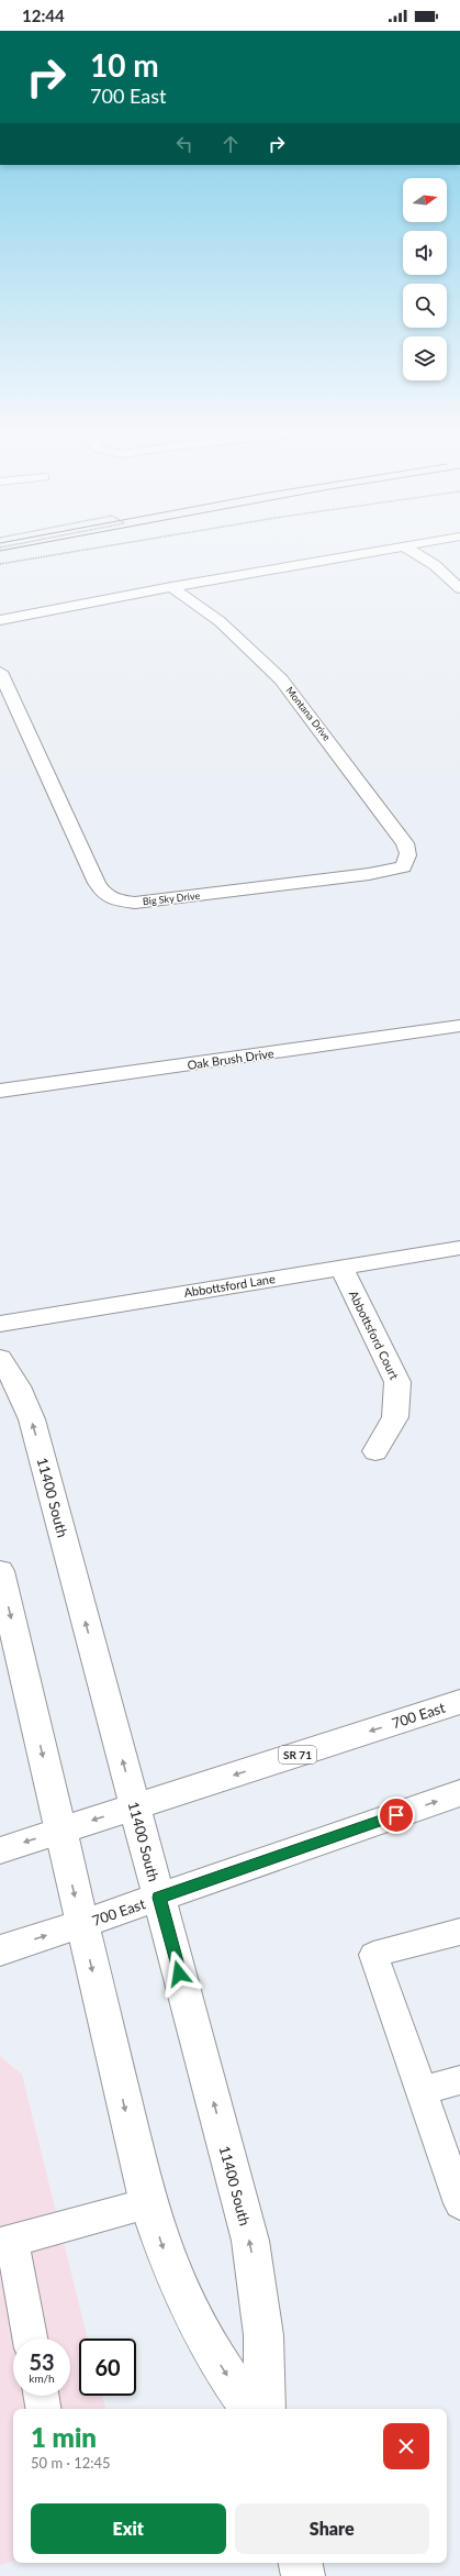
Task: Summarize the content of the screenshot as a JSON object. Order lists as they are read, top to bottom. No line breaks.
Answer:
{"streets":{"street":["Montana Drive","Big Sky Drive","Oak Brush Drive","Abbottsford Lane","Abbottsford Court","11400 South","700 East","SR 71"]},"crossings":[["Montana Drive","Big Sky Drive"],["Abbottsford Lane","Abbottsford Court"],["11400 South","700 East"]],"north":"right","page":{"status":"12:44","turn":["10 m","700 East"],"speed":"53 km/h","limit":"60","heading":["1 min","50 m · 12:45"],"buttons":["Exit","Share"]}}
